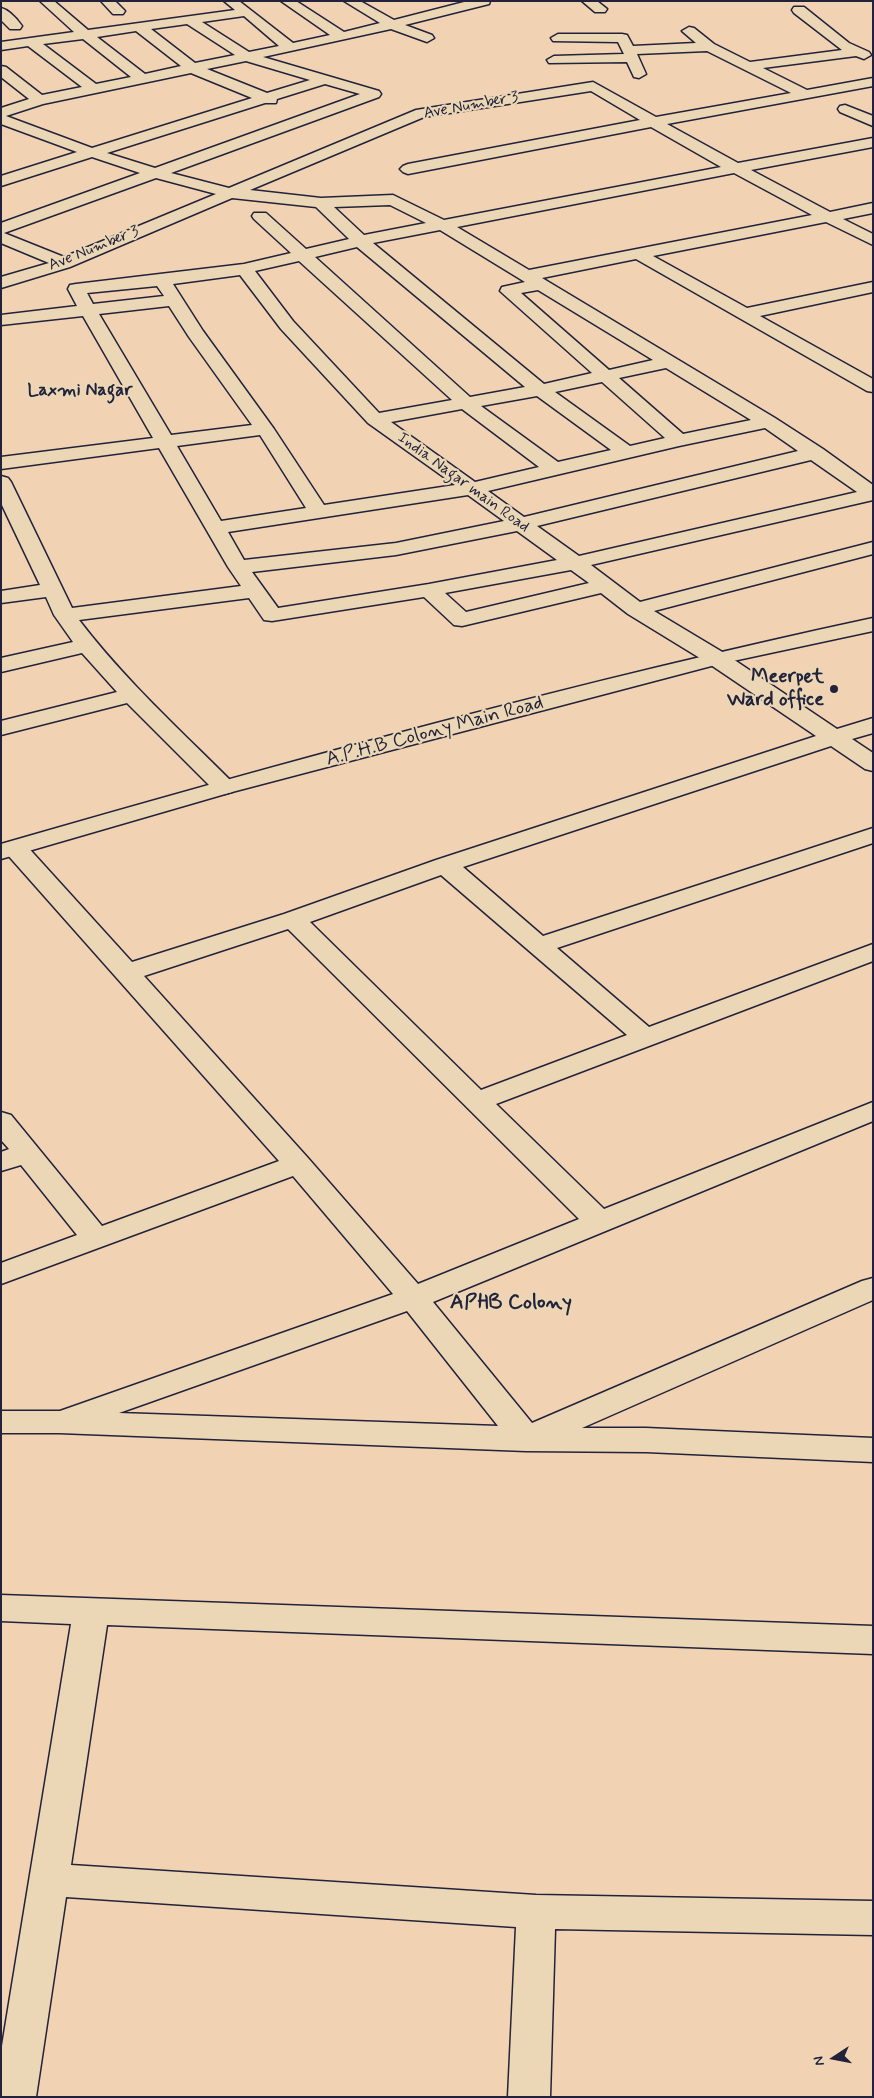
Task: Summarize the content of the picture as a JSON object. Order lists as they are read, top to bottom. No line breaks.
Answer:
{"streets":{"street":["Ave Number 3","India Nagar main Road","A.P.H.B Colony Main Road"]},"crossings":[["India Nagar main Road","A.P.H.B Colony Main Road"]],"districts":["Laxmi Nagar","APHB Colony"],"places":["Meerpet Ward office"],"north":"left"}
